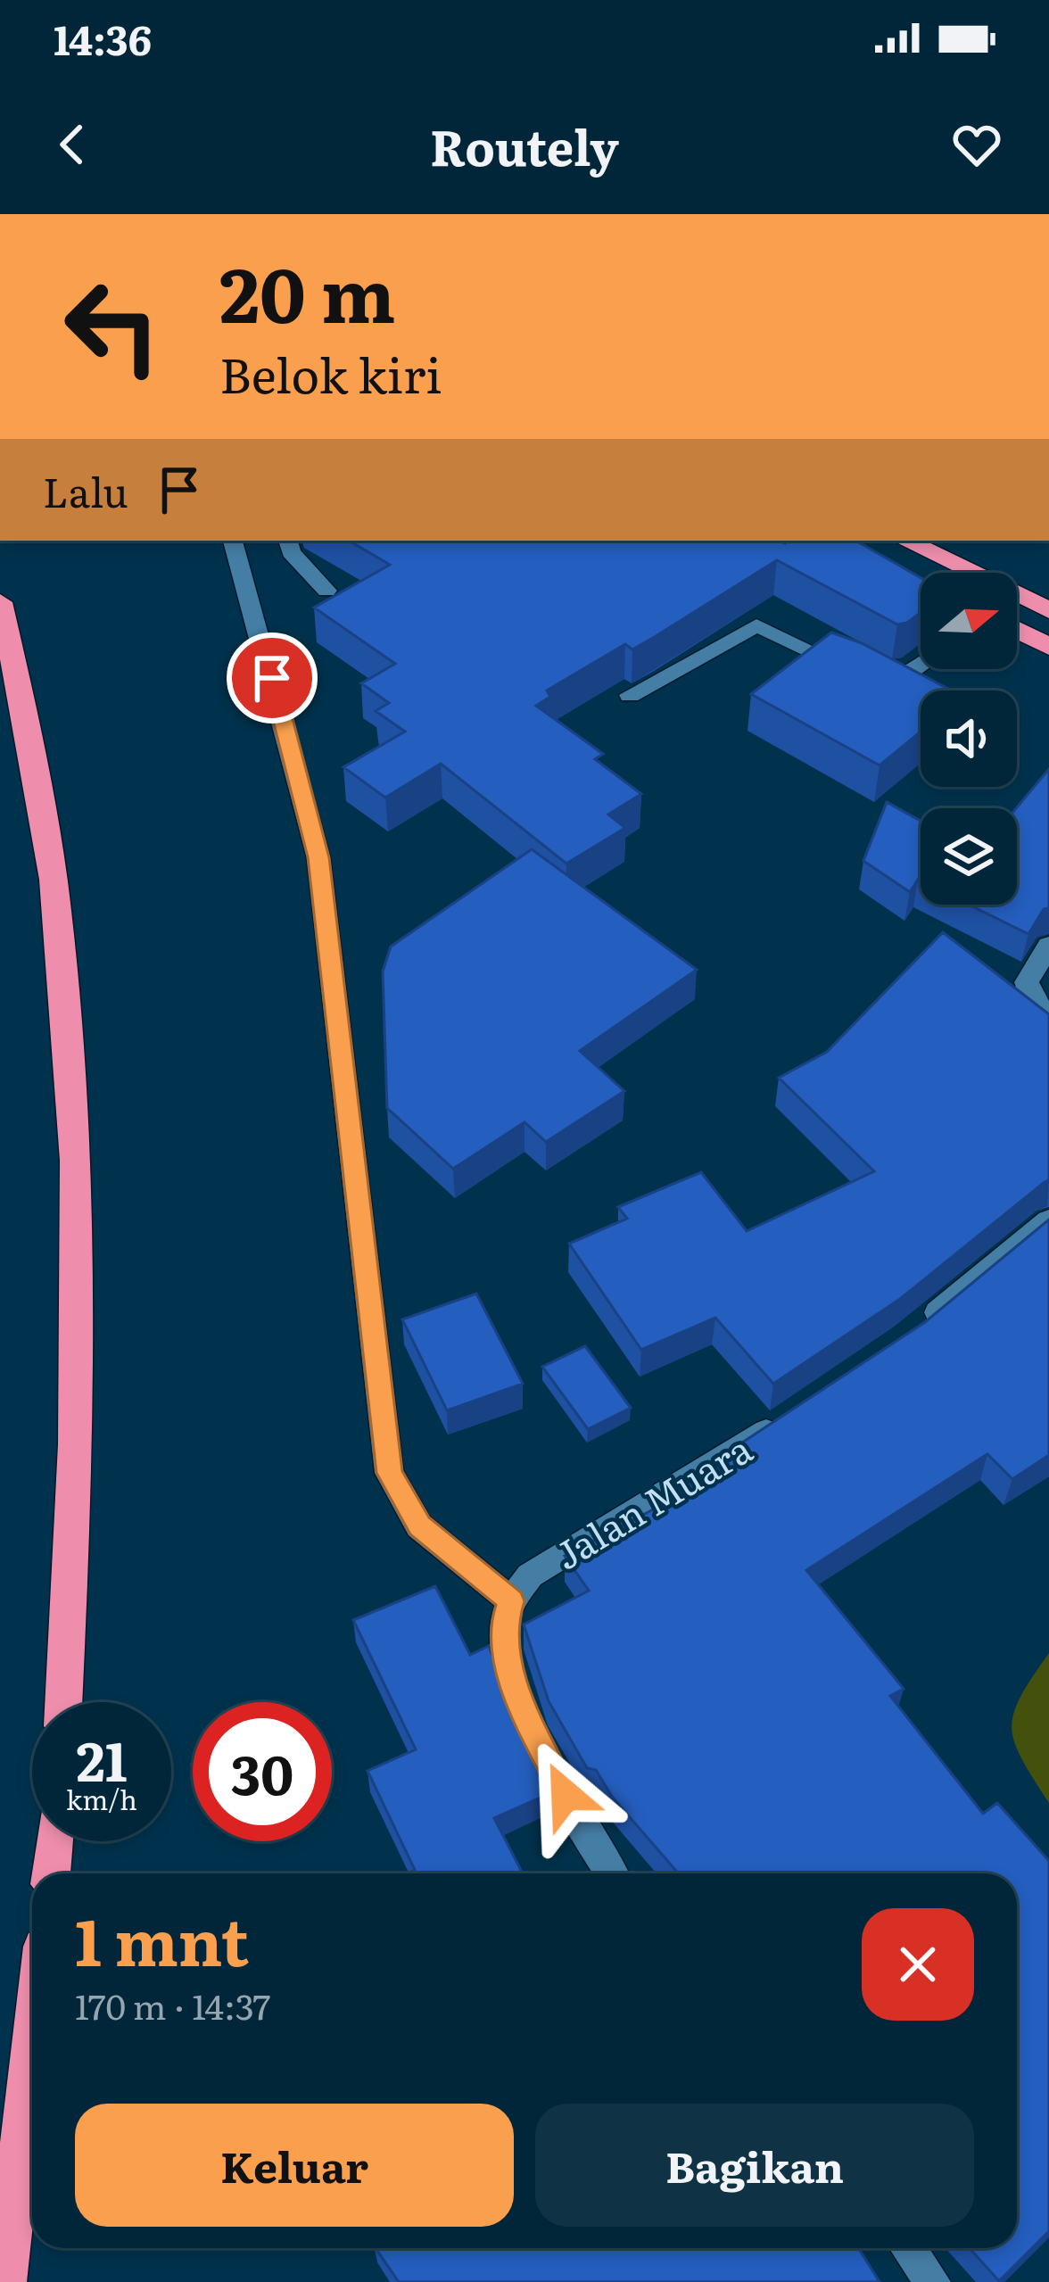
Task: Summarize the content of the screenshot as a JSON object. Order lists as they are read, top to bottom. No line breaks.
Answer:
{"streets":{"street":["Jalan Muara"]},"north":"right","page":{"status":"14:36","header":"Routely","turn":["20 m","Belok kiri"],"then":"Lalu","speed":"21 km/h","limit":"30","heading":["1 mnt","170 m · 14:37"],"buttons":["Keluar","Bagikan"]}}
